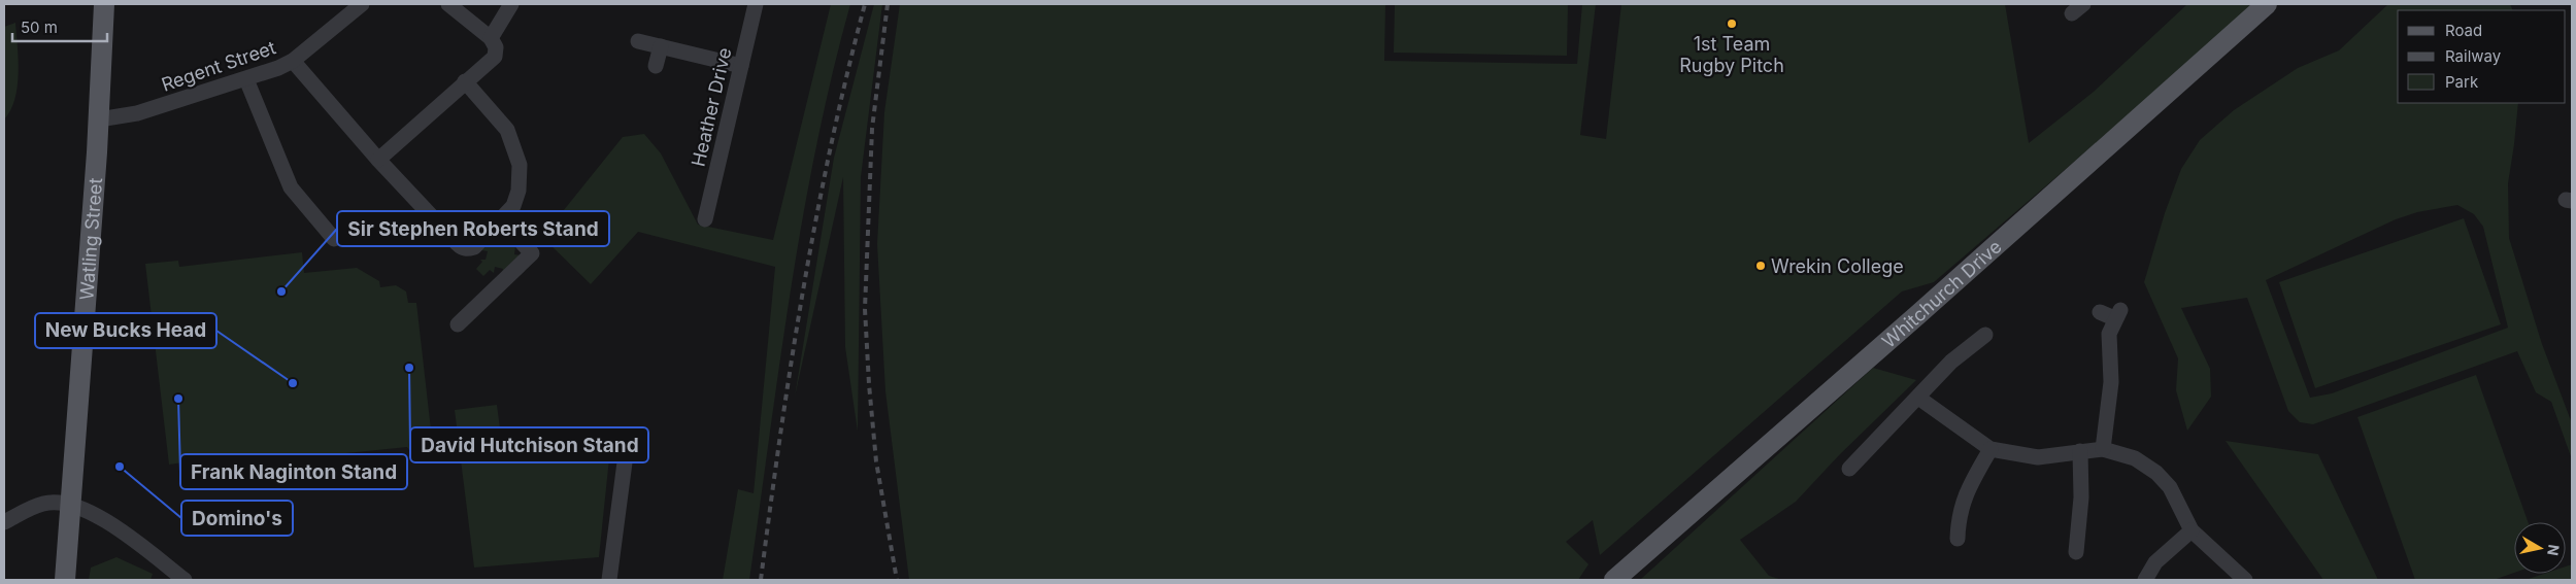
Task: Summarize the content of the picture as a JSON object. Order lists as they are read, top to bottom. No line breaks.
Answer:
{"streets":{"main road":["Watling Street","Whitchurch Drive"],"street":["Regent Street","Heather Drive"]},"crossings":[["Regent Street","Watling Street"]],"places":["1st Team Rugby Pitch","Wrekin College","Sir Stephen Roberts Stand","David Hutchison Stand","New Bucks Head","Frank Naginton Stand","Domino's"],"legend":["Road","Railway","Park"],"scale_bar":"50 m","north":"right"}
